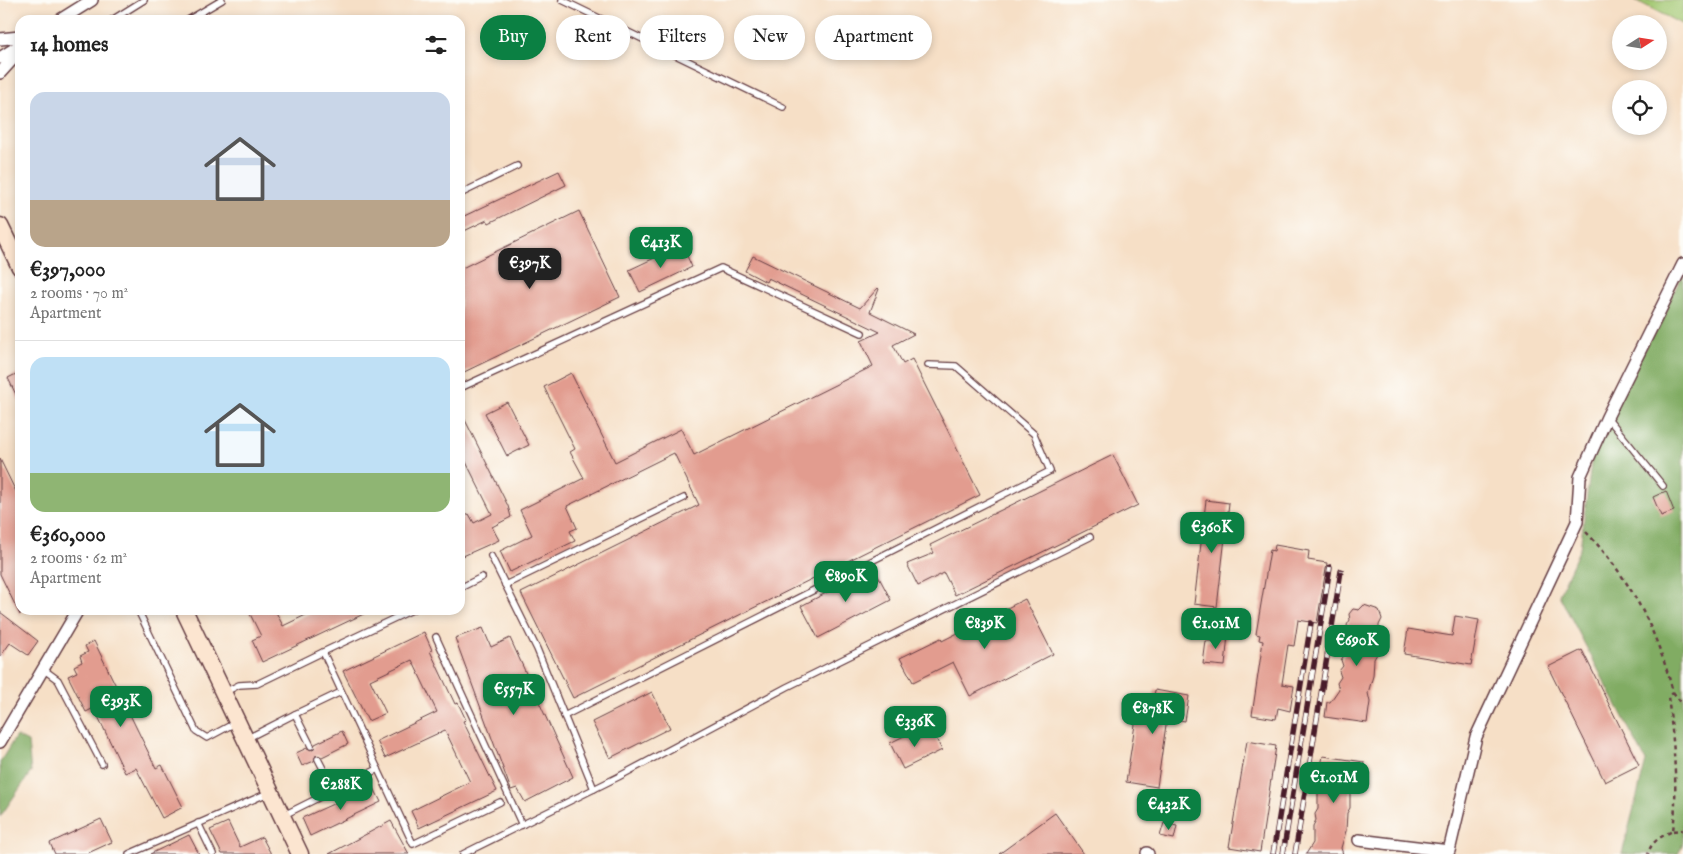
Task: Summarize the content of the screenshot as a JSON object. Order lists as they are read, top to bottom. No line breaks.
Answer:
{"north":"right","page":{"chip":["Buy","Rent","Filters","New","Apartment"],"heading":"14 homes","list":[{"name":"€397,000","note":"2 rooms · 70 m² · Apartment"},{"name":"€360,000","note":"2 rooms · 62 m² · Apartment"}],"price":["€413K","€397K","€360K","€890K","€839K","€1.01M","€690K","€557K","€393K","€878K","€336K","€1.01M","€288K","€432K"]}}
